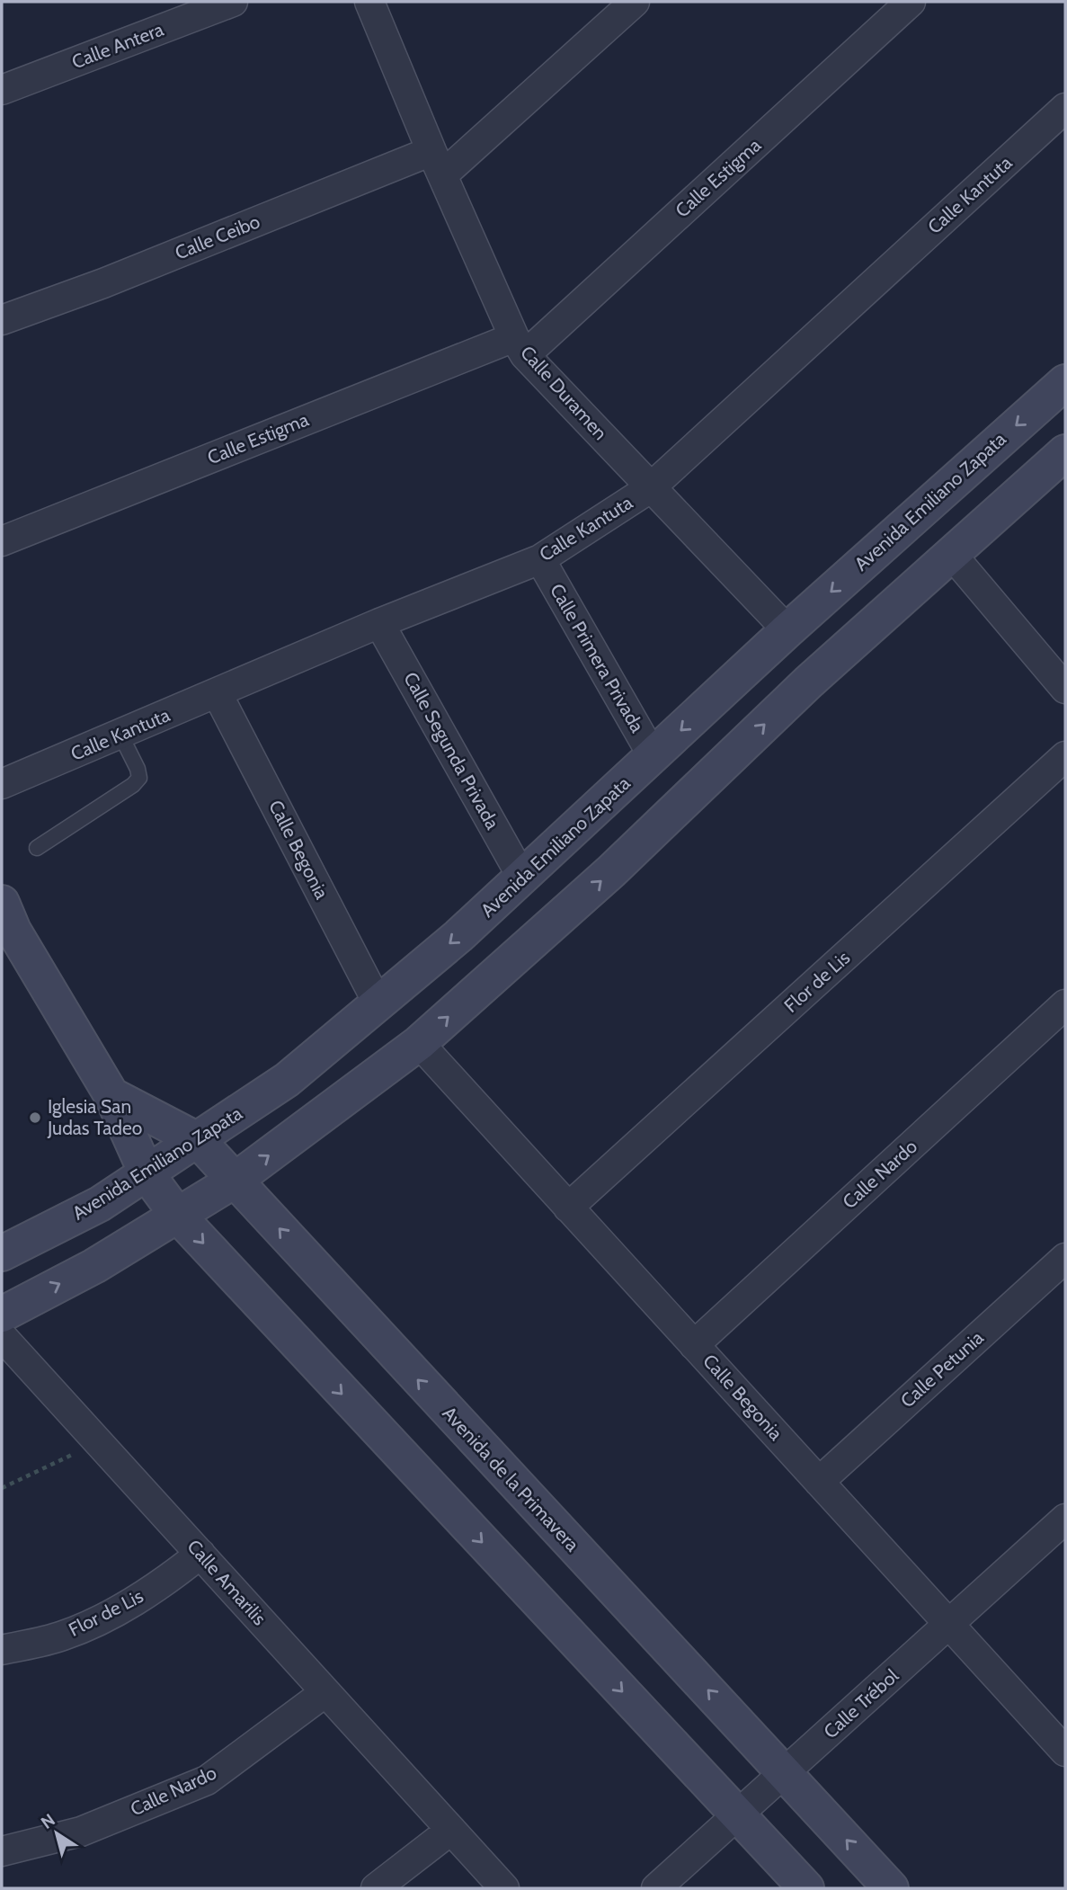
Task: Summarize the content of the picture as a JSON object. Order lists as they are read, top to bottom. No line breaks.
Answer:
{"streets":{"street":["Calle Antera","Calle Estigma","Calle Kantuta","Calle Ceibo","Calle Duramen","Avenida Emiliano Zapata","Calle Primera Privada","Calle Segunda Privada","Calle Begonia","Flor de Lis","Calle Nardo","Calle Petunia","Avenida de la Primavera","Calle Amarilis","Calle Trébol"]},"crossings":[["Calle Estigma","Calle Duramen"],["Calle Kantuta","Calle Duramen"],["Calle Kantuta","Calle Primera Privada"],["Calle Kantuta","Calle Segunda Privada"],["Calle Kantuta","Calle Begonia"],["Calle Ceibo","Calle Duramen"],["Calle Duramen","Avenida Emiliano Zapata"],["Avenida Emiliano Zapata","Calle Primera Privada"],["Avenida Emiliano Zapata","Calle Segunda Privada"],["Avenida Emiliano Zapata","Calle Begonia"],["Avenida Emiliano Zapata","Avenida de la Primavera"],["Calle Begonia","Flor de Lis"],["Calle Begonia","Calle Nardo"],["Calle Begonia","Calle Petunia"],["Calle Begonia","Calle Trébol"],["Flor de Lis","Calle Amarilis"],["Calle Nardo","Calle Amarilis"],["Avenida de la Primavera","Calle Trébol"]],"places":["Iglesia San Judas Tadeo"],"north":"top left"}
